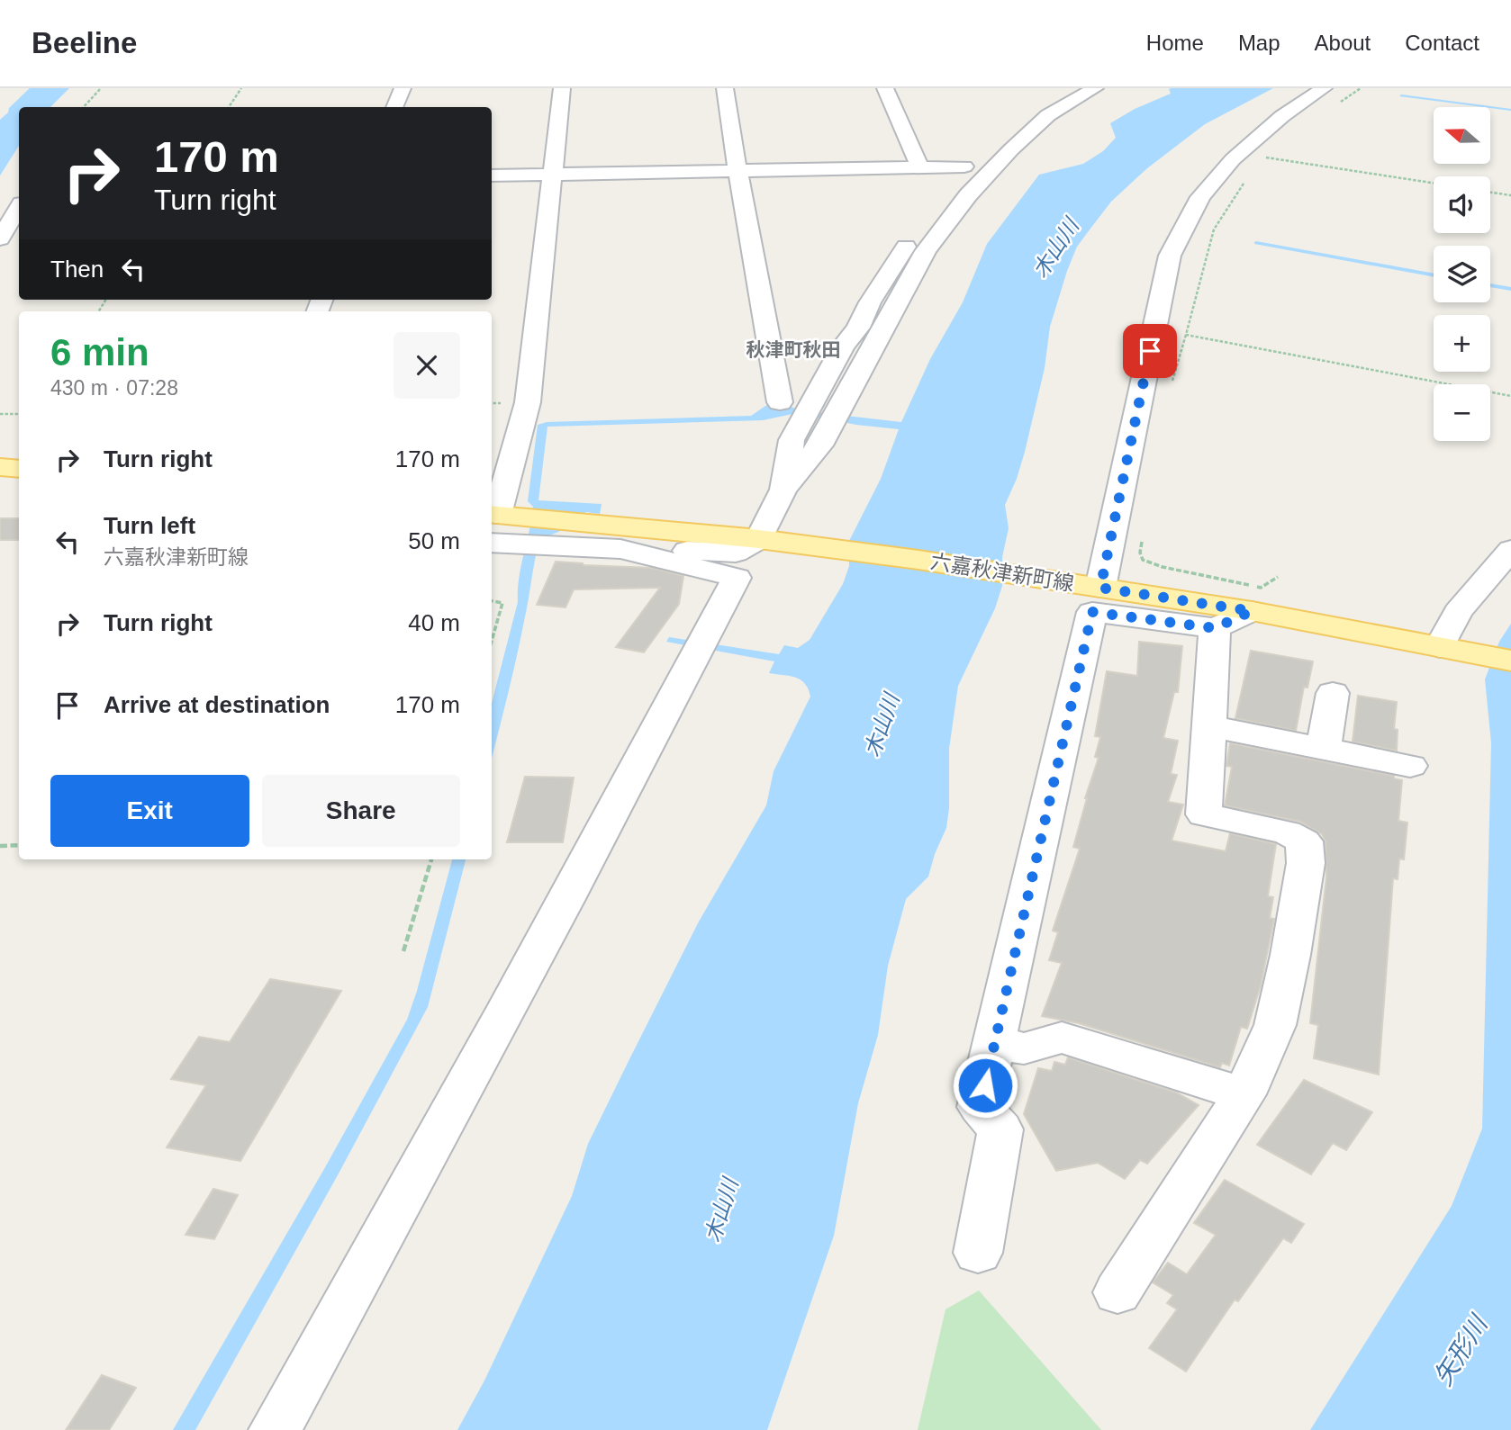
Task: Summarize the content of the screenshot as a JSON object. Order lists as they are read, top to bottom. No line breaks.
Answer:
{"streets":{"main road":["六嘉秋津新町線"]},"districts":["秋津町秋田"],"water":["木山川","矢形川"],"north":"left","page":{"header":"Beeline","nav":["Home","Map","About","Contact"],"map_buttons":["+","−"],"turn":["170 m","Turn right"],"then":"Then","heading":["6 min","430 m · 07:28"],"list":[{"name":"Turn right","value":"170 m"},{"name":"Turn left","note":"六嘉秋津新町線","value":"50 m"},{"name":"Turn right","value":"40 m"},{"name":"Arrive at destination","value":"170 m"}],"buttons":["Exit","Share"]}}
